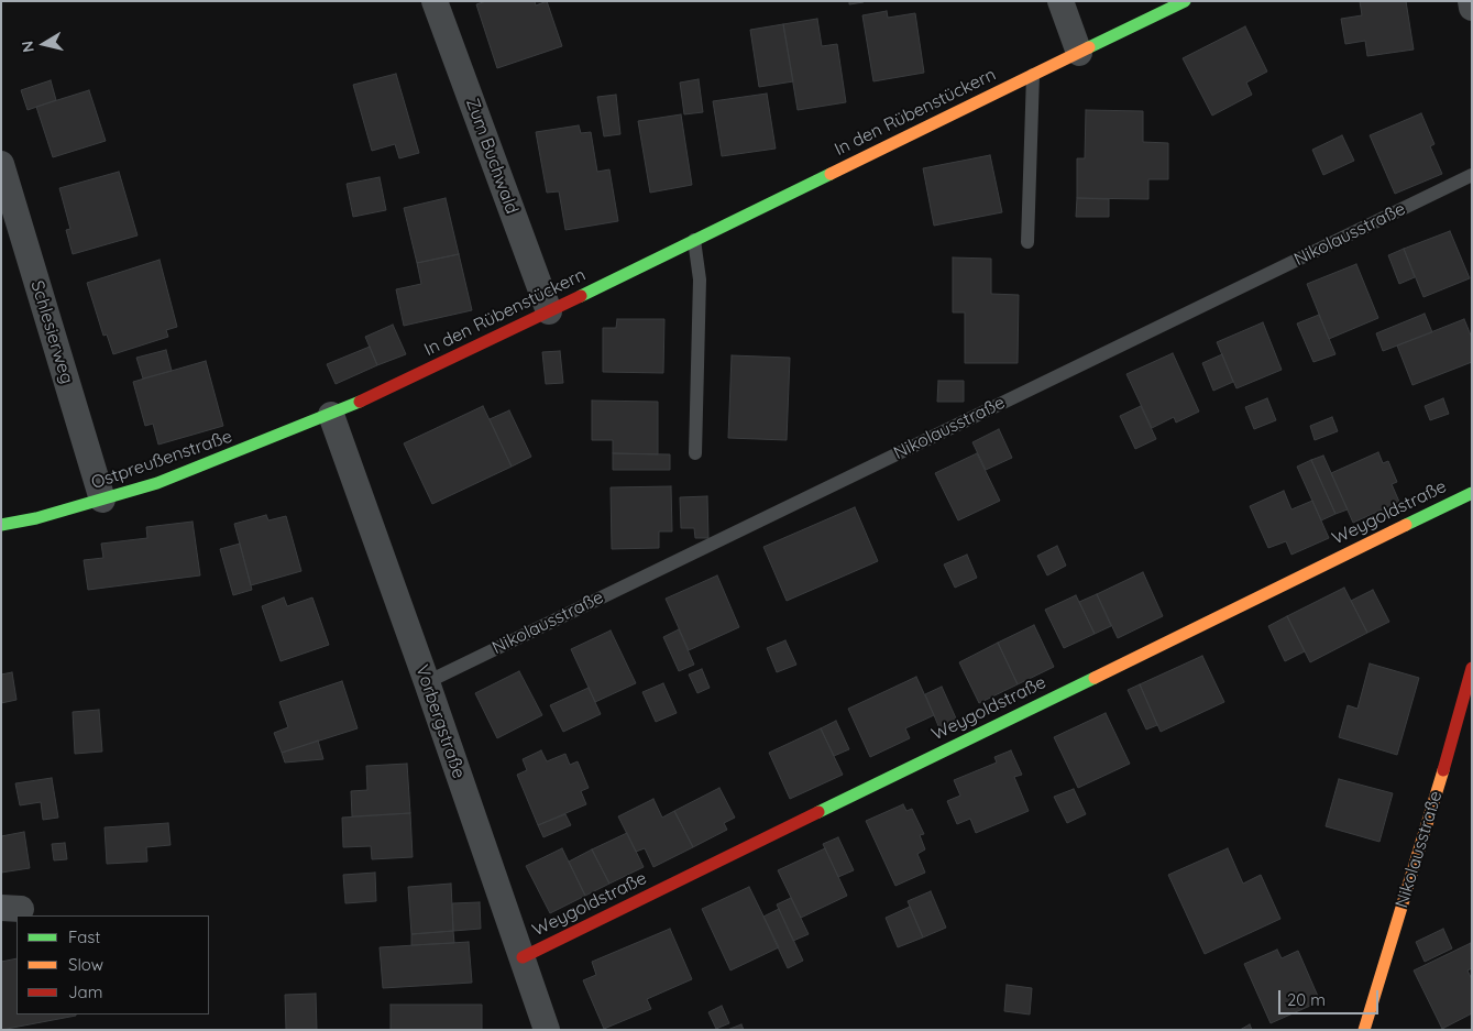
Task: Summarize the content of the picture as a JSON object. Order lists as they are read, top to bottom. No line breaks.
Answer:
{"streets":{"street":["In den Rübenstückern","Zum Buchwald","Nikolausstraße","Schlesierweg","Ostpreußenstraße","Weygoldstraße","Vorbergstraße"]},"crossings":[["In den Rübenstückern","Zum Buchwald"],["In den Rübenstückern","Ostpreußenstraße"],["In den Rübenstückern","Vorbergstraße"],["Nikolausstraße","Vorbergstraße"],["Schlesierweg","Ostpreußenstraße"],["Ostpreußenstraße","Vorbergstraße"],["Weygoldstraße","Vorbergstraße"]],"legend":["Fast","Slow","Jam"],"scale_bar":"20 m","north":"left"}
